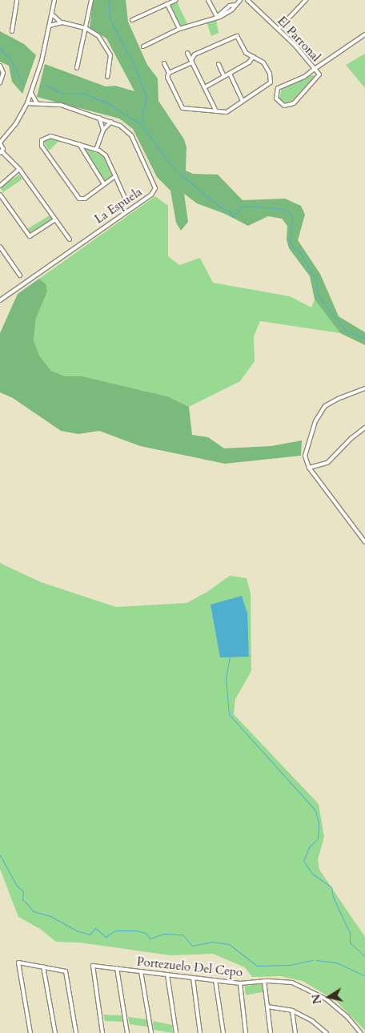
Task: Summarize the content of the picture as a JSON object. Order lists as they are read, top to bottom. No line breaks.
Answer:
{"streets":{"street":["El Parronal","La Espuela","Portezuelo Del Cepo"]},"north":"left"}
